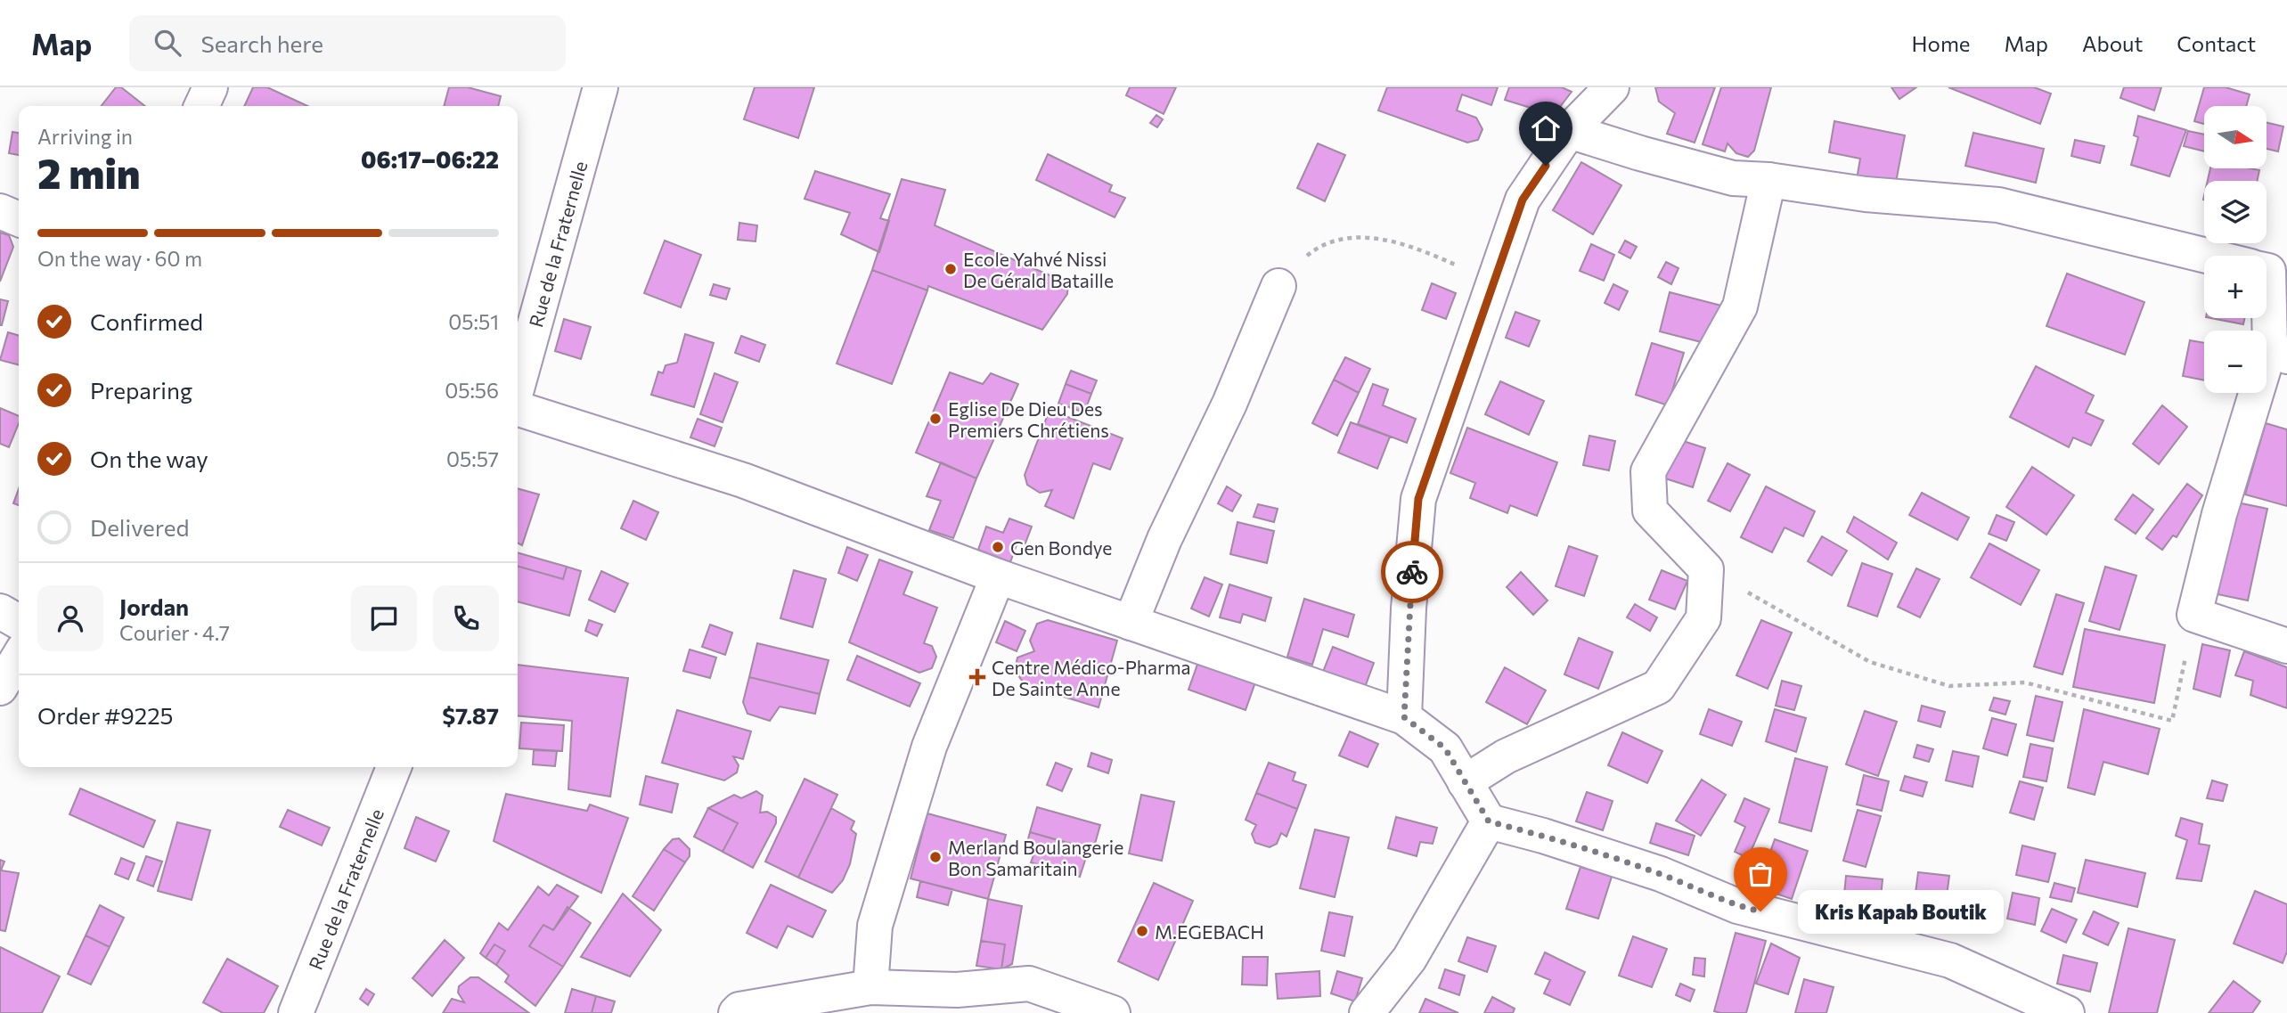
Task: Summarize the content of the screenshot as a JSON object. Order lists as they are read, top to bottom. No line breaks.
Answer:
{"streets":{"street":["Rue de la Fraternelle"]},"places":{"other":["Ecole Yahvé Nissi De Gérald Bataille","Eglise De Dieu Des Premiers Chrétiens","Gen Bondye","Merland Boulangerie Bon Samaritain","Kris Kapab Boutik","M.EGEBACH"],"health":["Centre Médico-Pharma De Sainte Anne"]},"north":"right","page":{"header":"Map","search":"Search here","nav":["Home","Map","About","Contact"],"map_buttons":["+","−"],"heading":["2 min","Arriving in","06:17–06:22"],"panel":["Jordan","Courier · 4.7","Order #9225","$7.87"],"bar":"On the way · 60 m","list":[["Confirmed","05:51"],["Preparing","05:56"],["On the way","05:57"],"Delivered"],"bubble":"Kris Kapab Boutik"}}
